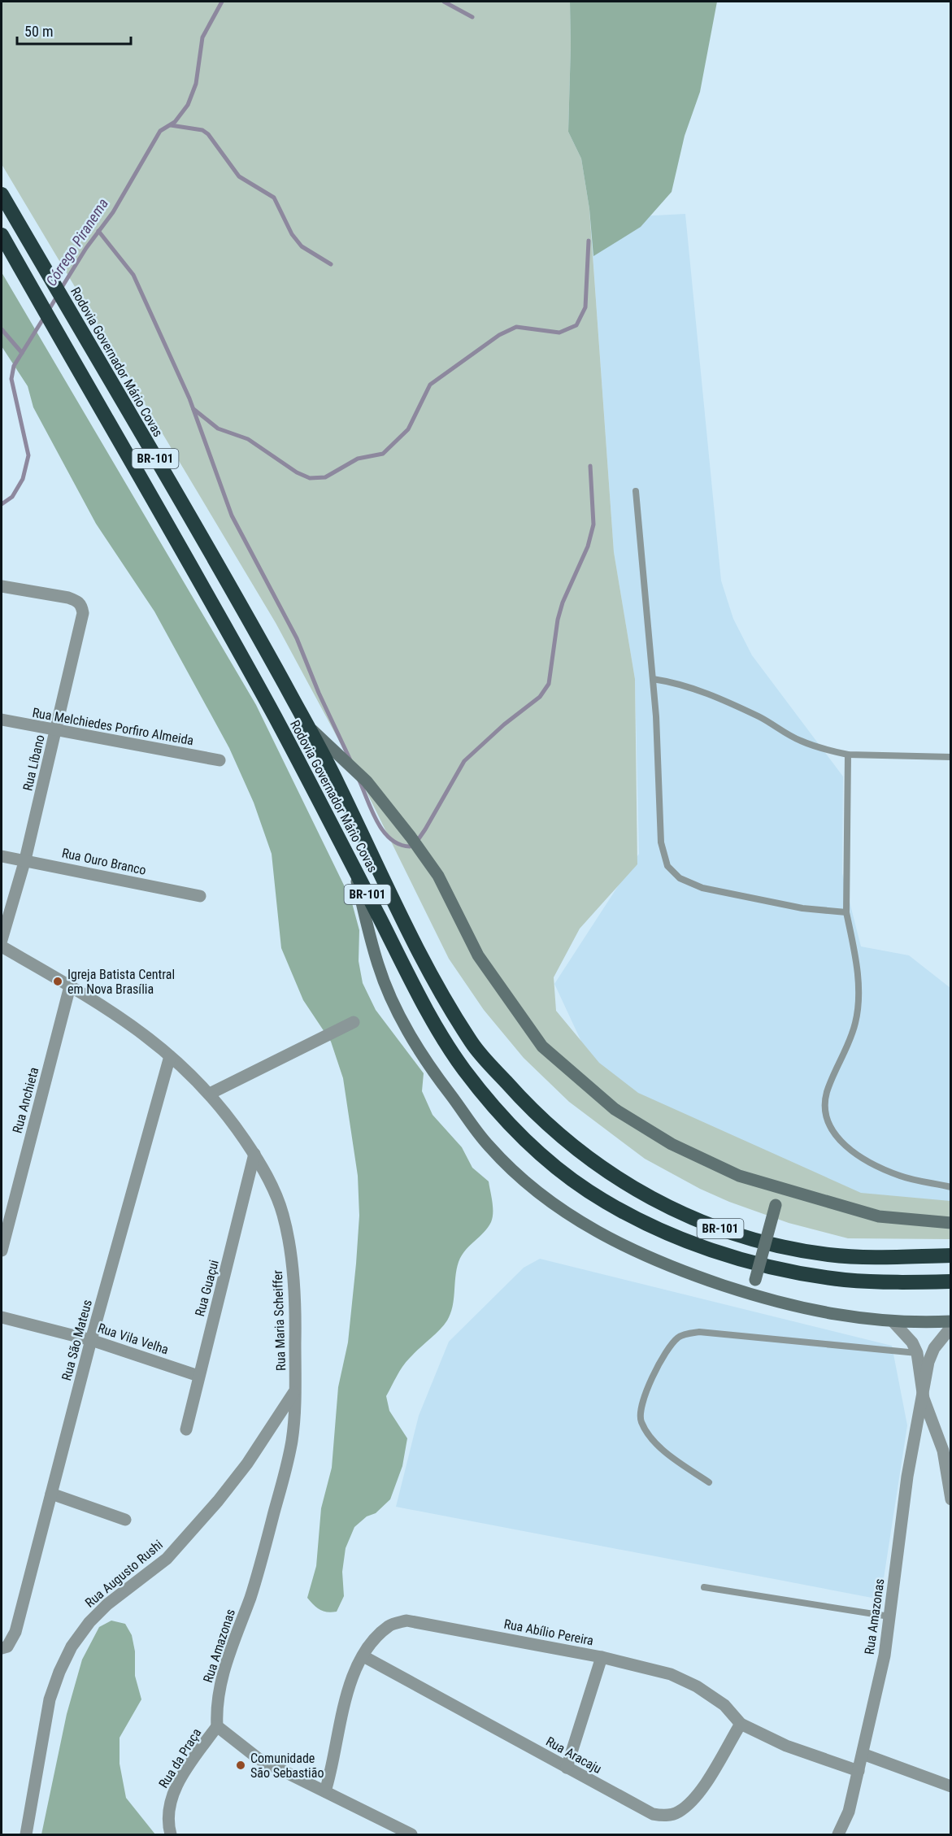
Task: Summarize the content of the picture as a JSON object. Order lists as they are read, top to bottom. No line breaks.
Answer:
{"streets":{"highway":["Rodovia Governador Mário Covas","BR-101"],"street":["Rua Melchiedes Porfiro Almeida","Rua Líbano","Rua Ouro Branco","Rua Anchieta","Rua Guaçui","Rua Maria Scheiffer","Rua Vila Velha","Rua São Mateus","Rua Augusto Rushi","Rua Amazonas","Rua Abílio Pereira","Rua Aracaju","Rua da Praça"]},"crossings":[["Rua Melchiedes Porfiro Almeida","Rua Líbano"],["Rua Líbano","Rua Ouro Branco"],["Rua Anchieta","Rua Maria Scheiffer"],["Rua Guaçui","Rua Maria Scheiffer"],["Rua Guaçui","Rua Vila Velha"],["Rua Maria Scheiffer","Rua São Mateus"],["Rua Maria Scheiffer","Rua Augusto Rushi"],["Rua Maria Scheiffer","Rua Amazonas"],["Rua Vila Velha","Rua São Mateus"],["Rua Amazonas","Rua Abílio Pereira"],["Rua Amazonas","Rua da Praça"],["Rua Abílio Pereira","Rua Aracaju"]],"water":["Córrego Piranema"],"places":["Igreja Batista Central em Nova Brasília","Comunidade São Sebastião"],"scale_bar":"50 m"}
